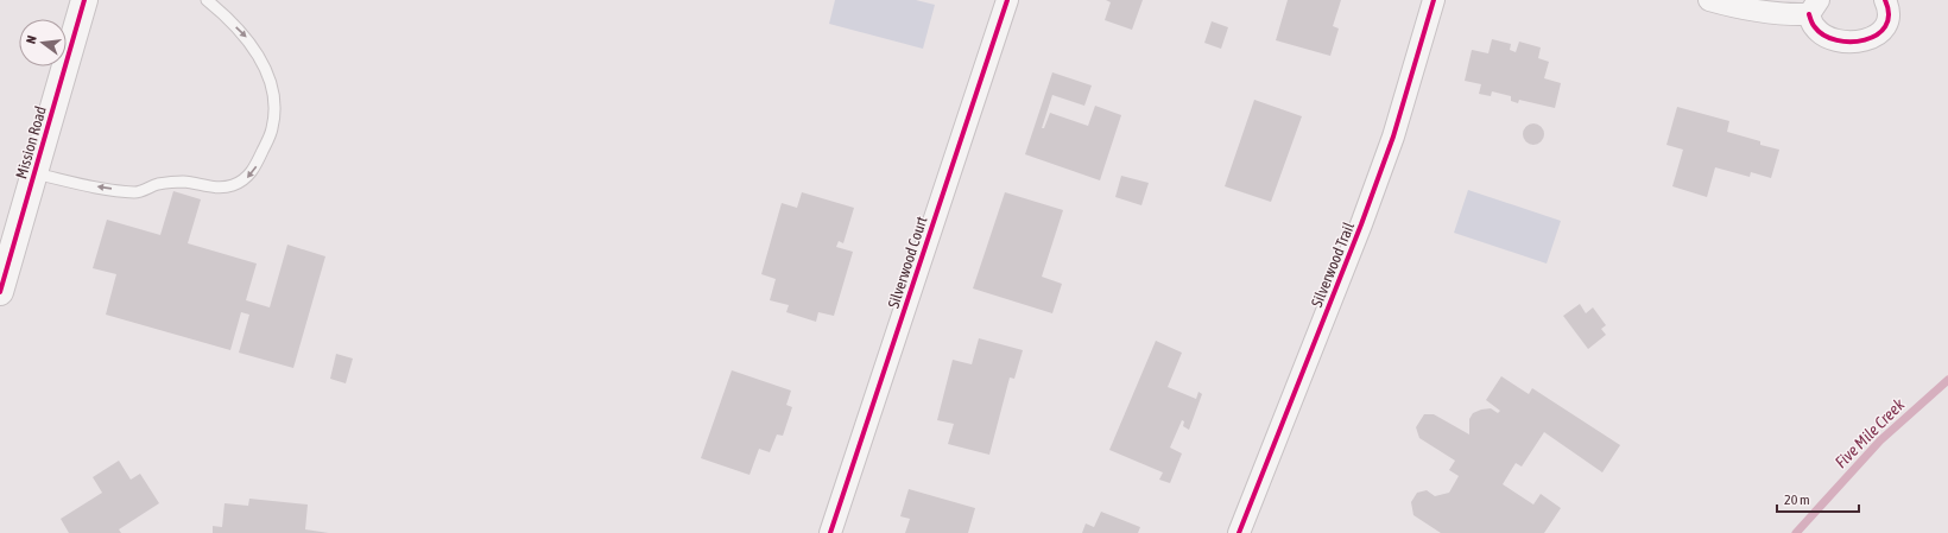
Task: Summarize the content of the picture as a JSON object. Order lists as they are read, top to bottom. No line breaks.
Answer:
{"streets":{"street":["Mission Road","Silverwood Court","Silverwood Trail"]},"water":["Five Mile Creek"],"scale_bar":"20 m","north":"left"}
